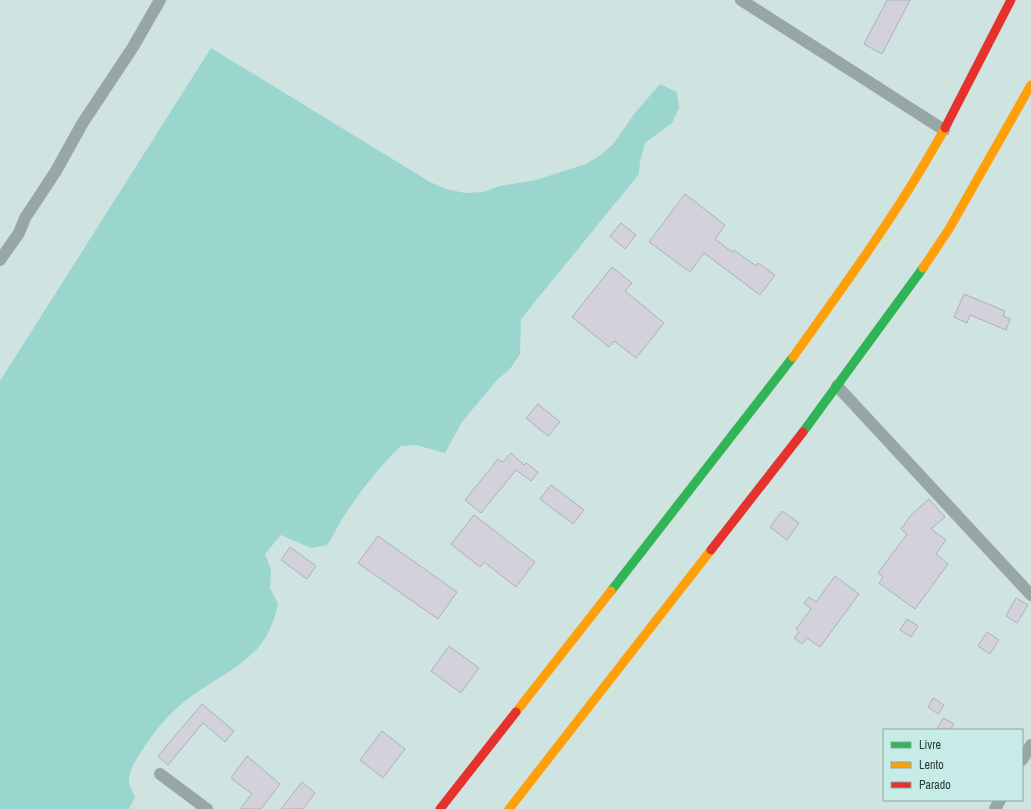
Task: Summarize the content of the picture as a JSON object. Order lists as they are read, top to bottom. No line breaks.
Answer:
{"legend":["Livre","Lento","Parado"]}
